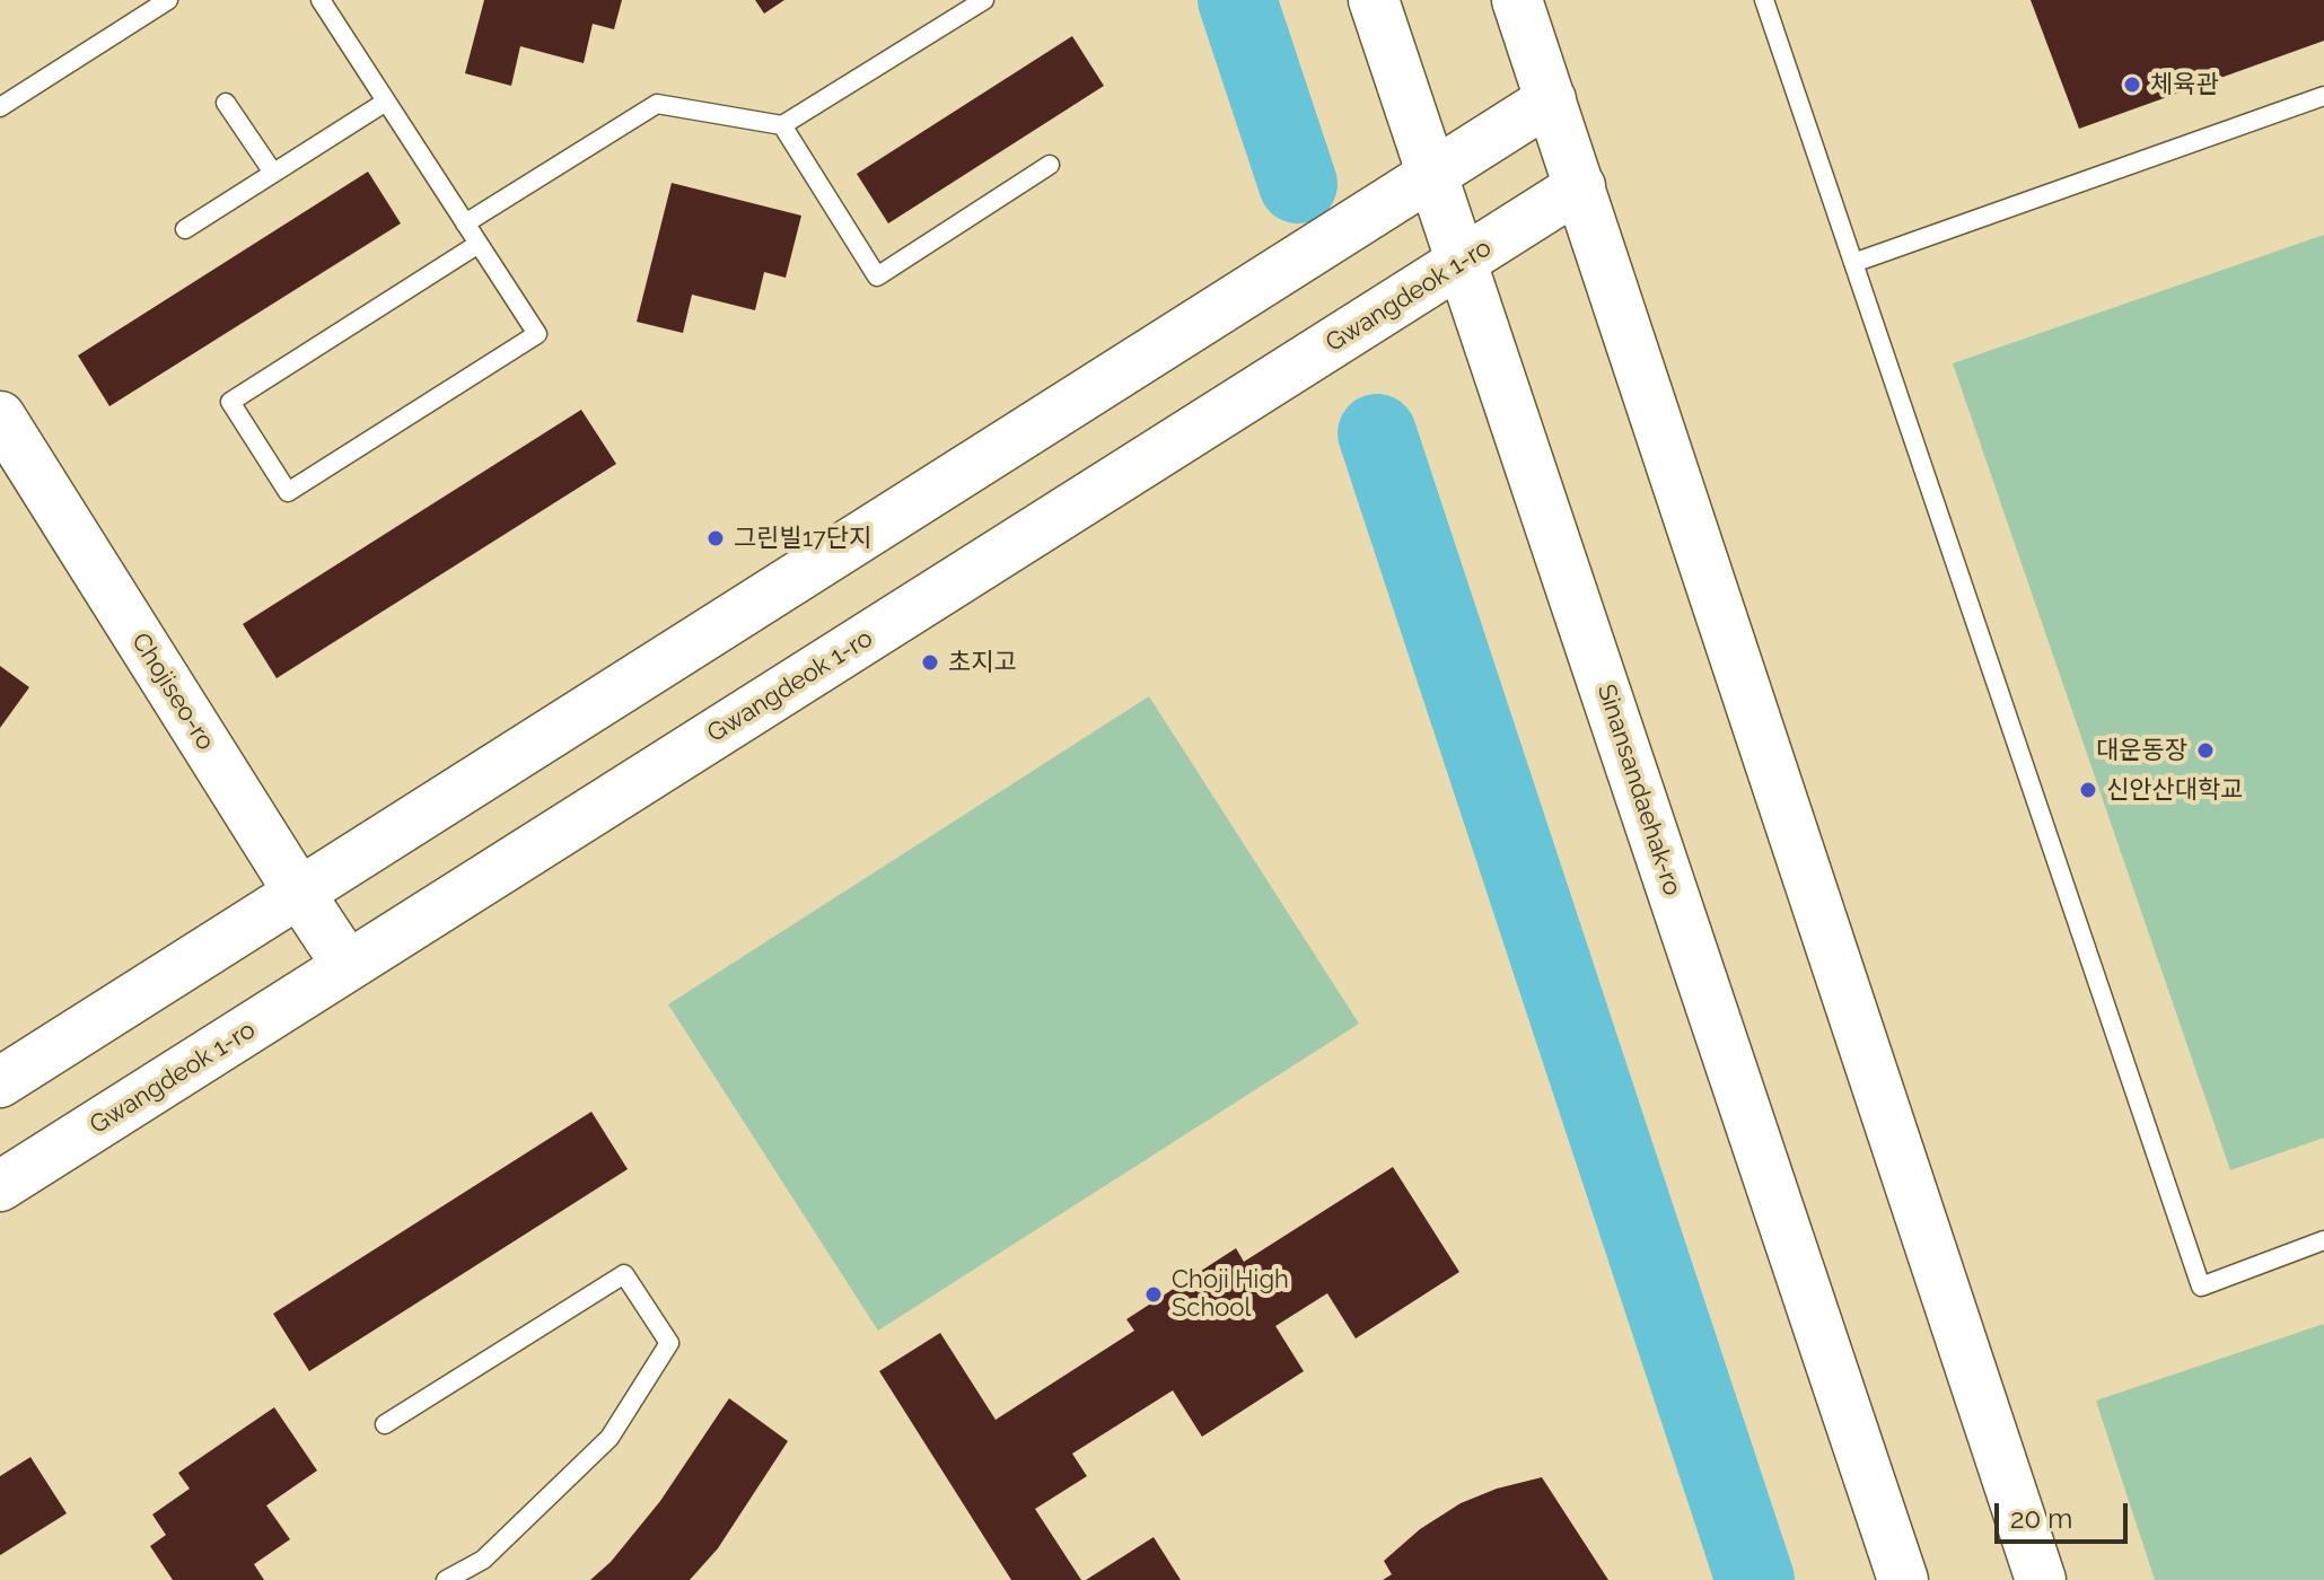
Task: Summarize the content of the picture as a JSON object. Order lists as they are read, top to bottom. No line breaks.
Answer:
{"streets":{"street":["Gwangdeok 1-ro","Chojiseo-ro","Sinansandaehak-ro"]},"crossings":[["Gwangdeok 1-ro","Chojiseo-ro"],["Gwangdeok 1-ro","Sinansandaehak-ro"]],"places":["체육관","그린빌17단지","초지고","대운동장","신안산대학교","Choji High School"],"scale_bar":"20 m"}
